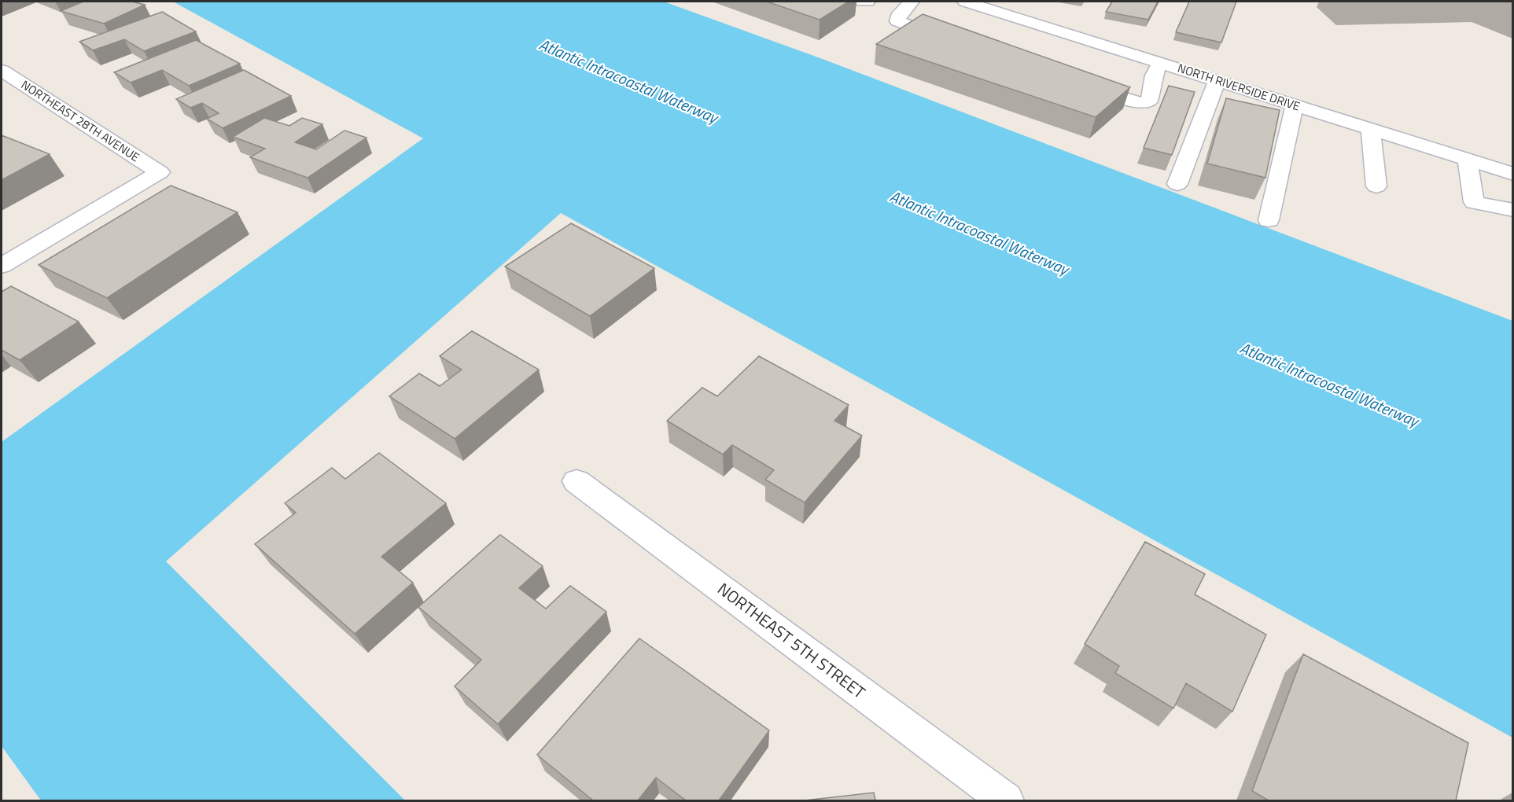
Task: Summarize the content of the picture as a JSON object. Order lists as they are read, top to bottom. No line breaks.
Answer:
{"streets":{"street":["NORTH RIVERSIDE DRIVE","NORTHEAST 28TH AVENUE","NORTHEAST 5TH STREET"]},"water":["Atlantic Intracoastal Waterway"]}
